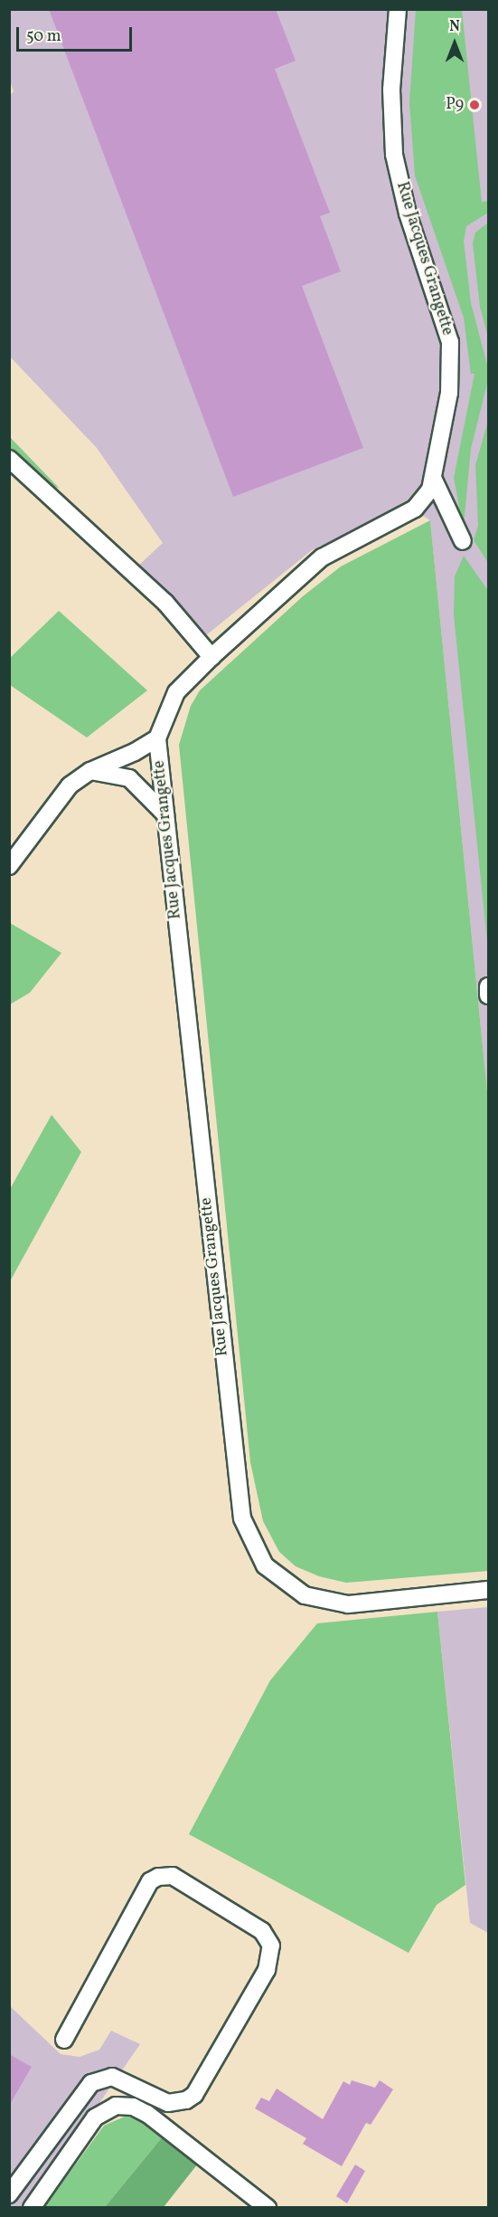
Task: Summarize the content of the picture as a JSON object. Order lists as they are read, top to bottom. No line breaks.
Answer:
{"streets":{"street":["Rue Jacques Grangette"]},"places":["P9"],"scale_bar":"50 m","north":"top"}
